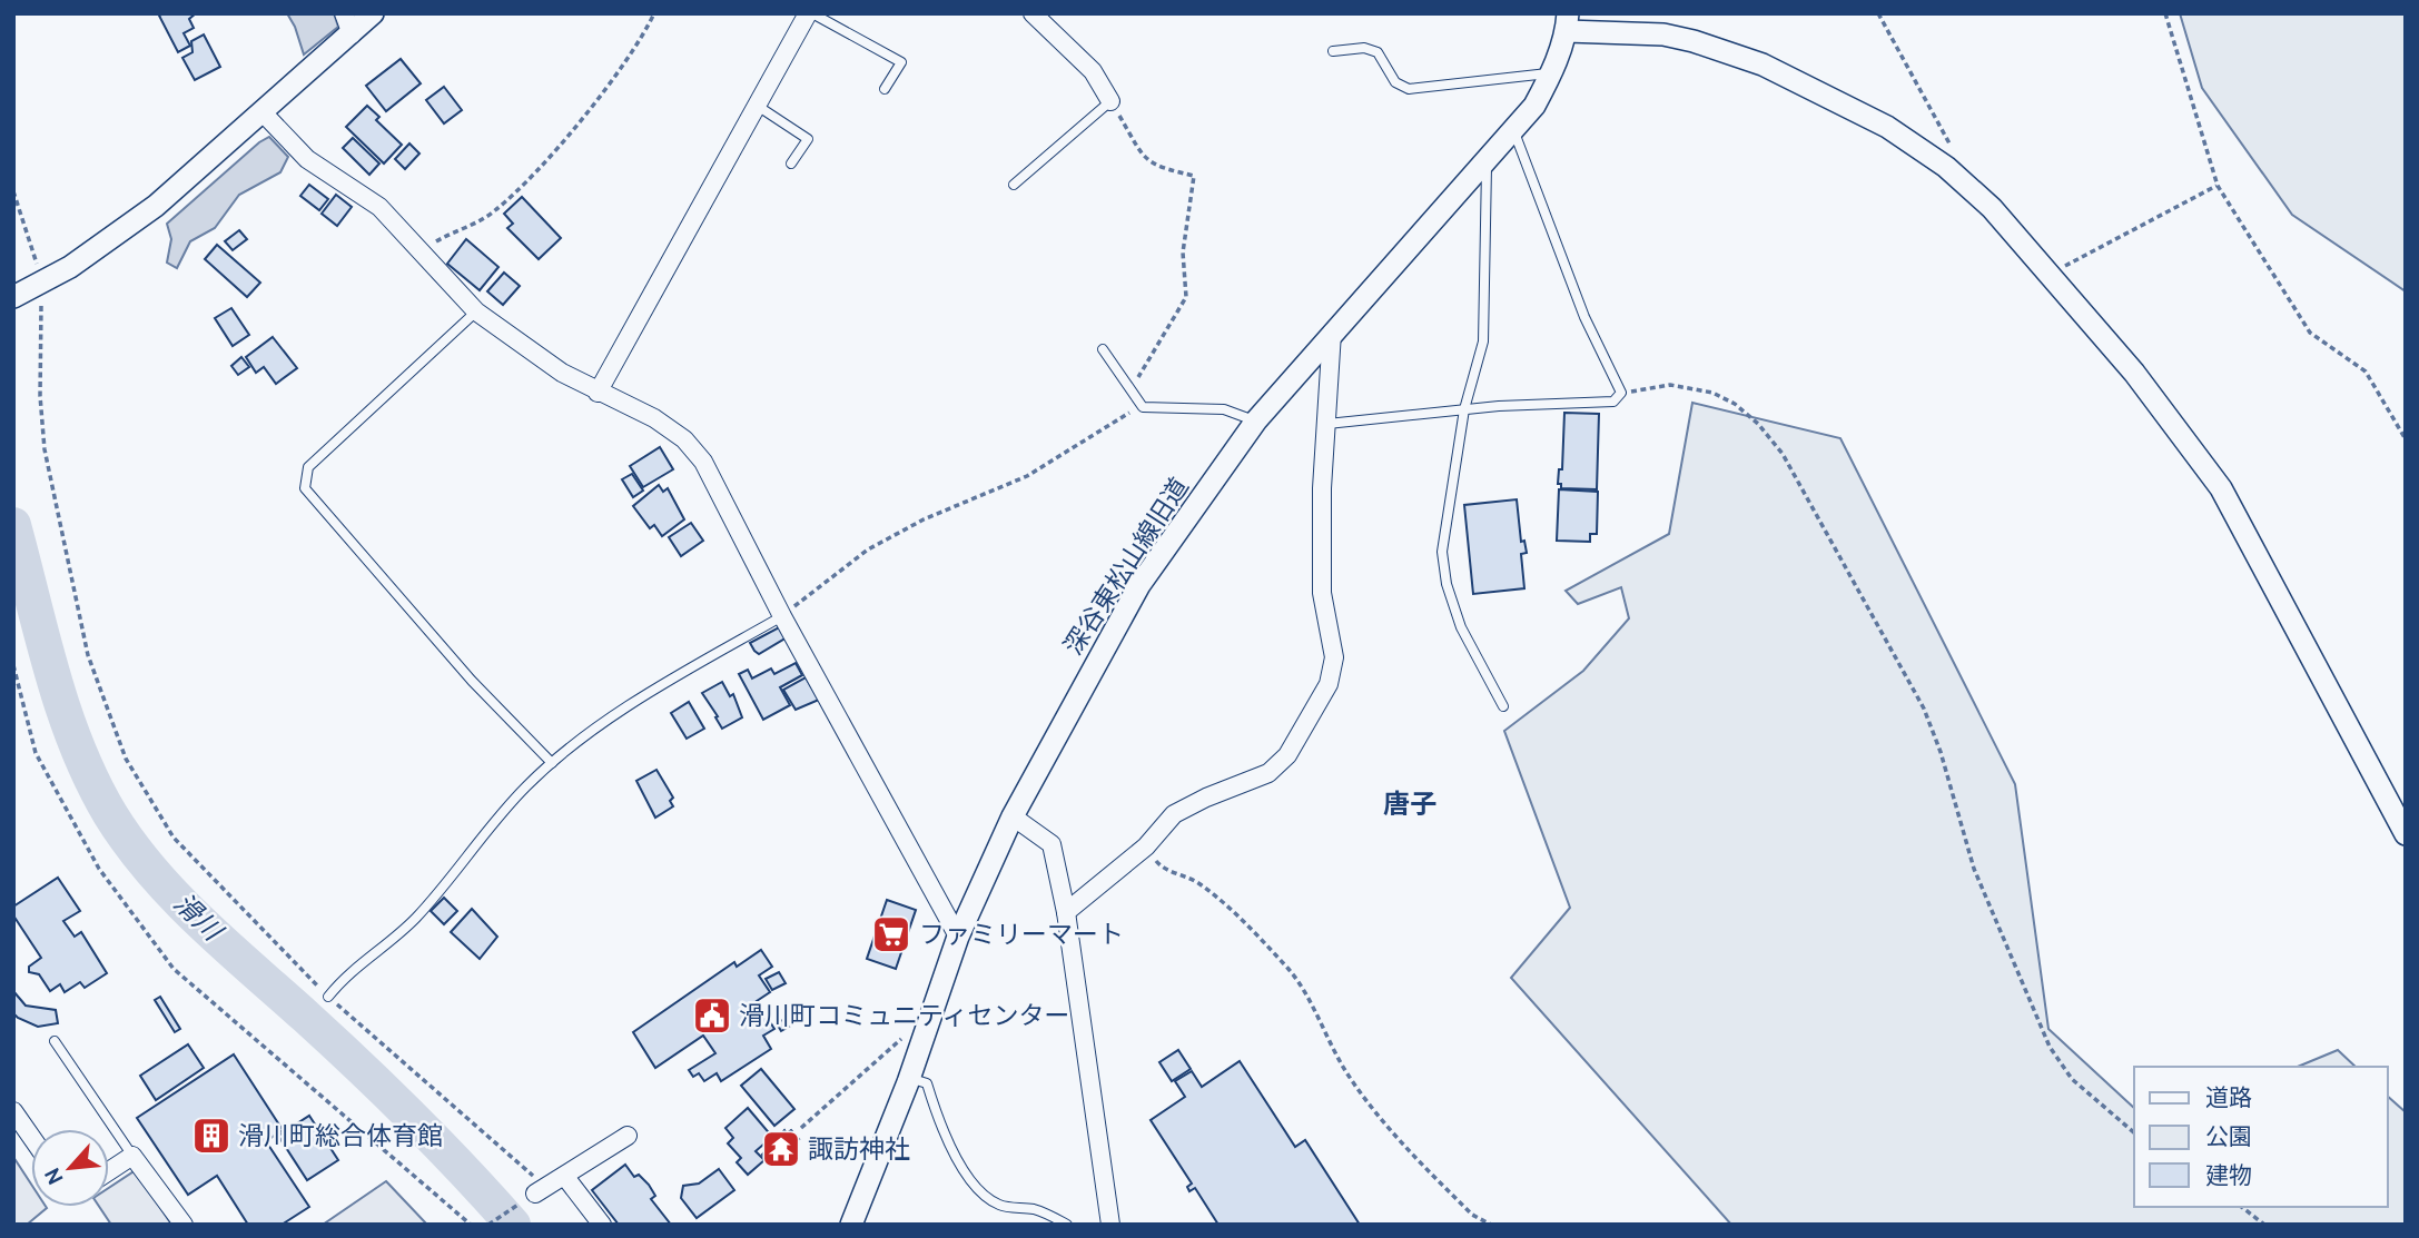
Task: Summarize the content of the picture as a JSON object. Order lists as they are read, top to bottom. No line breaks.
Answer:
{"streets":{"street":["深谷東松山線旧道"]},"districts":["唐子"],"water":["滑川"],"places":{"supermarket":["ファミリーマート"],"public building":["滑川町コミュニティセンター"],"building":["滑川町総合体育館"],"temple":["諏訪神社"]},"legend":["道路","公園","建物"],"north":"bottom left"}
